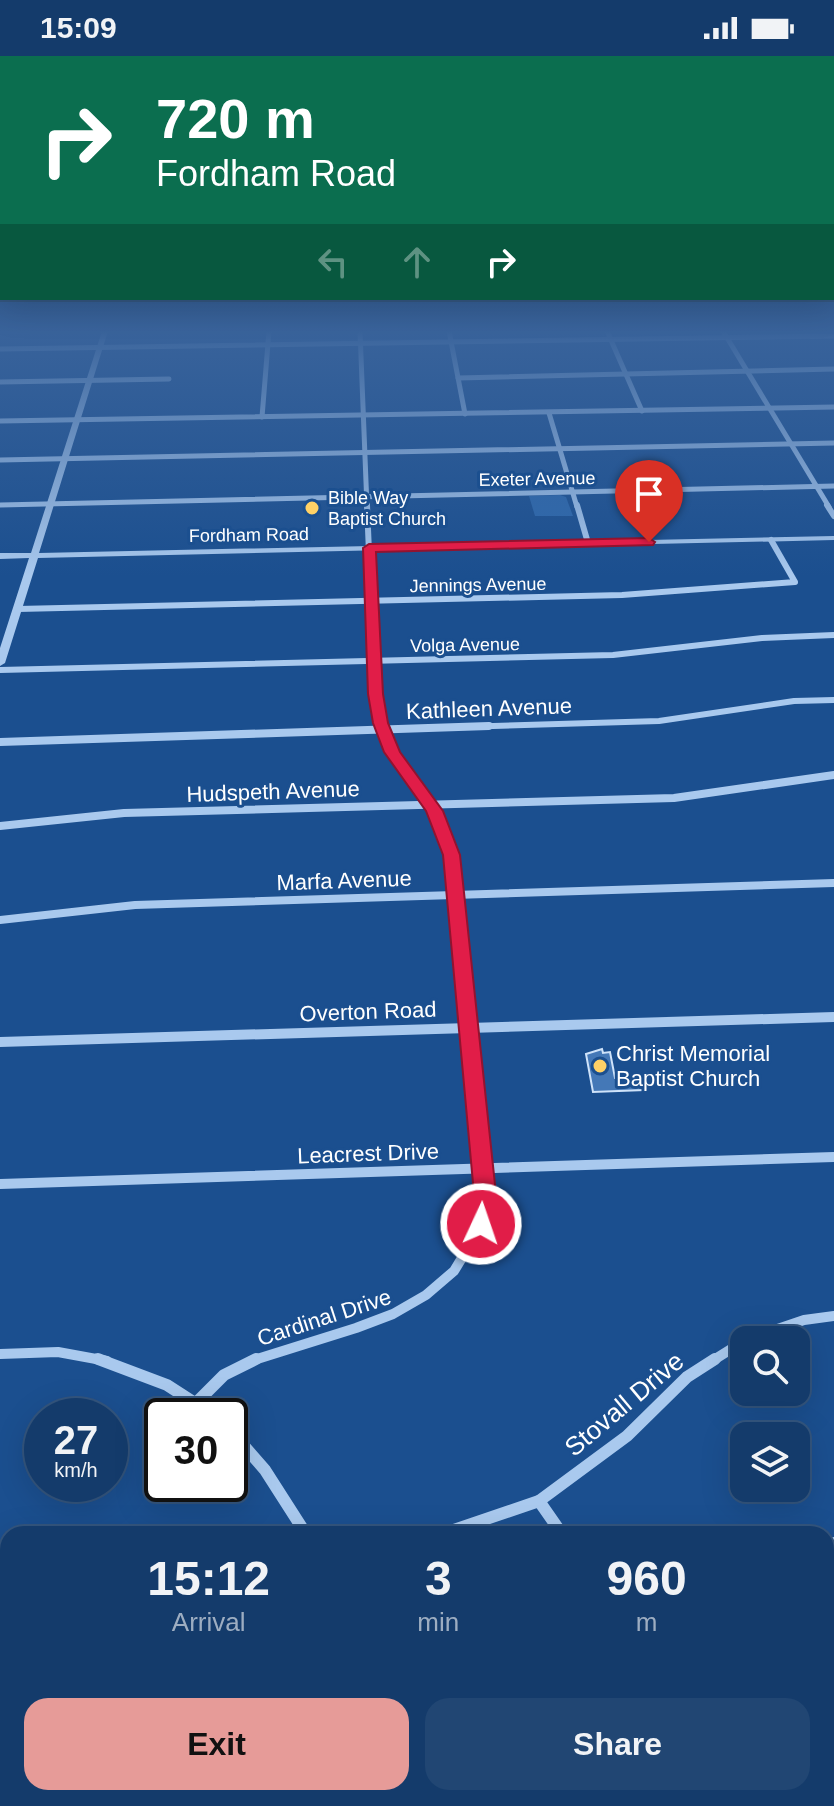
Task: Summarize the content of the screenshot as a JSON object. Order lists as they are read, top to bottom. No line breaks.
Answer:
{"streets":{"street":["Exeter Avenue","Fordham Road","Jennings Avenue","Volga Avenue","Kathleen Avenue","Hudspeth Avenue","Marfa Avenue","Overton Road","Leacrest Drive","Cardinal Drive","Stovall Drive"]},"crossings":[["Exeter Avenue","Cardinal Drive"],["Fordham Road","Jennings Avenue"],["Fordham Road","Cardinal Drive"],["Jennings Avenue","Cardinal Drive"],["Volga Avenue","Cardinal Drive"],["Kathleen Avenue","Cardinal Drive"],["Hudspeth Avenue","Cardinal Drive"],["Marfa Avenue","Cardinal Drive"],["Overton Road","Cardinal Drive"],["Leacrest Drive","Cardinal Drive"]],"places":["Bible Way Baptist Church","Christ Memorial Baptist Church"],"page":{"status":"15:09","turn":["720 m","Fordham Road"],"speed":"27 km/h","limit":"30","eta":["15:12","Arrival","3","min","960","m"],"buttons":["Exit","Share"]}}
